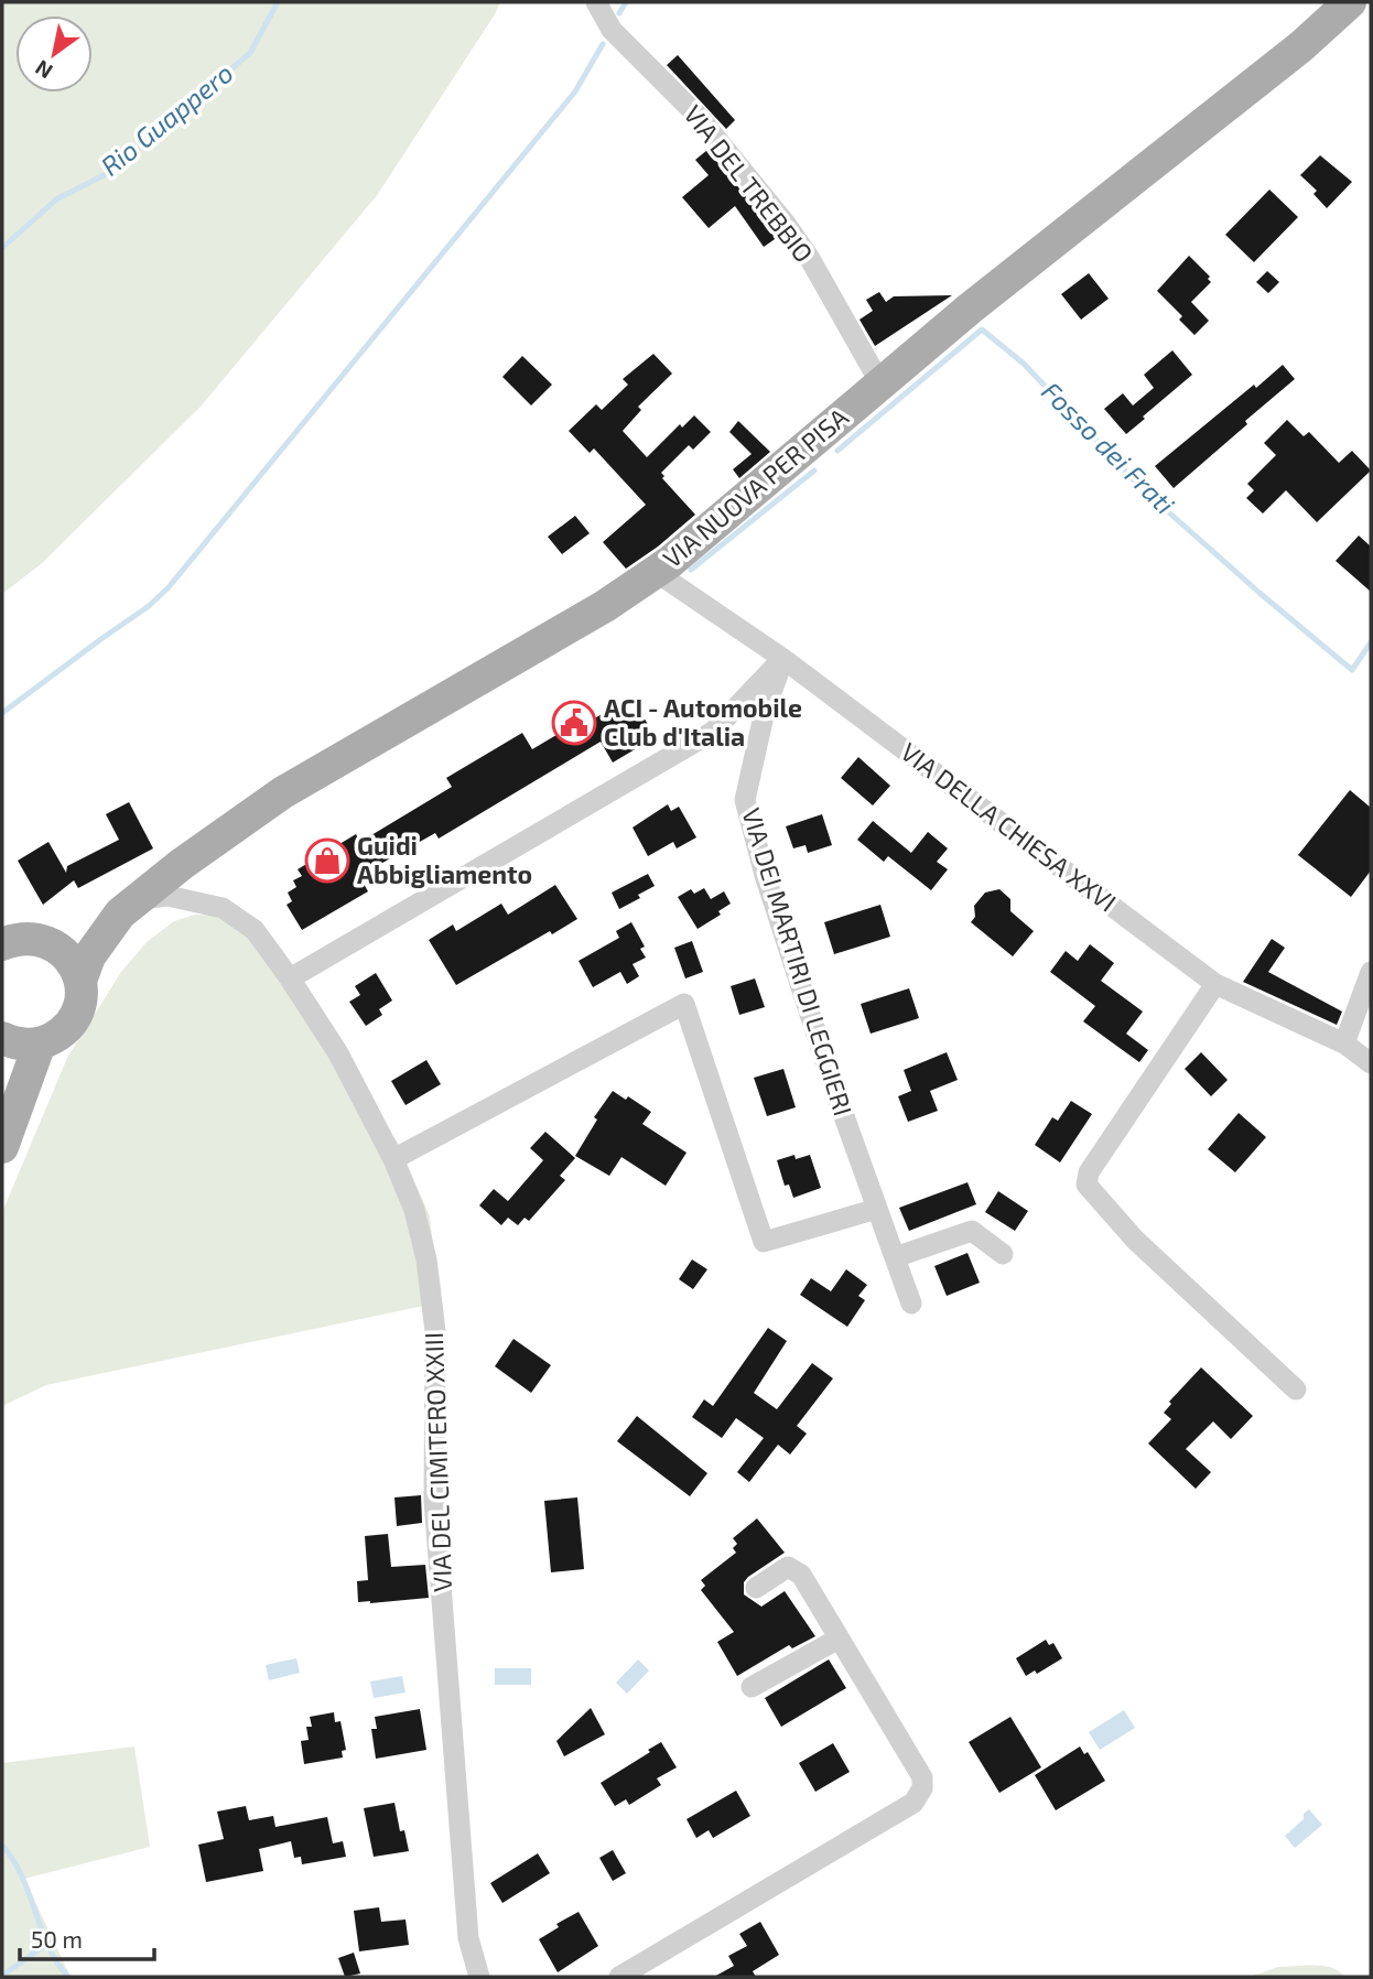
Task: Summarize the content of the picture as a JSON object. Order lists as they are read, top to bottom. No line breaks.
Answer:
{"streets":{"main road":["VIA NUOVA PER PISA"],"street":["VIA DEL TREBBIO","VIA DELLA CHIESA XXVI","VIA DEI MARTIRI DI LEGGIERI","VIA DEL CIMITERO XXIII"]},"crossings":[["VIA DEL TREBBIO","VIA NUOVA PER PISA"],["VIA NUOVA PER PISA","VIA DELLA CHIESA XXVI"],["VIA NUOVA PER PISA","VIA DEL CIMITERO XXIII"],["VIA DELLA CHIESA XXVI","VIA DEI MARTIRI DI LEGGIERI"]],"water":["Rio Guappero","Fosso dei Frati"],"places":{"public building":["ACI - Automobile Club d'Italia"],"shop":["Guidi Abbigliamento"]},"scale_bar":"50 m","north":"bottom left"}
